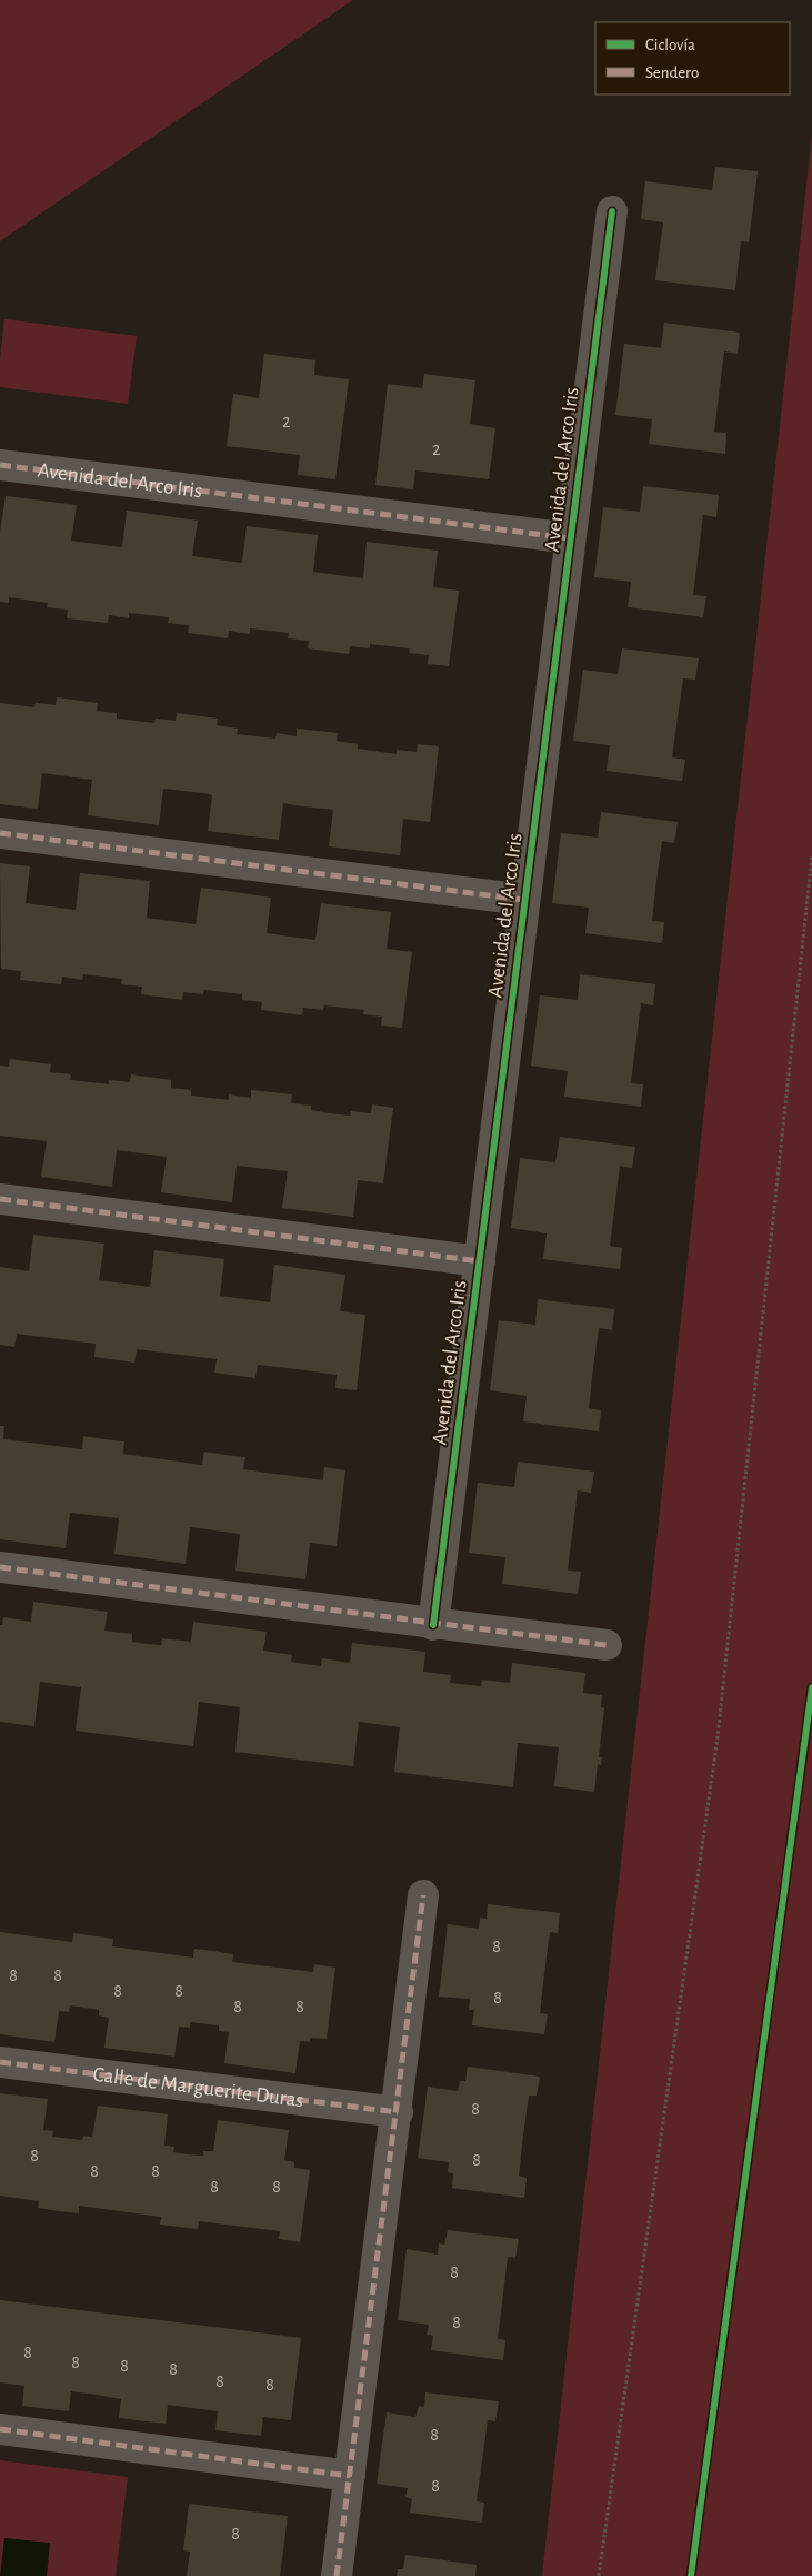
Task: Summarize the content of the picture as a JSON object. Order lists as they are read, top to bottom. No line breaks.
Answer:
{"streets":{"street":["Avenida del Arco Iris","Calle de Marguerite Duras"]},"house_numbers":["2","2","8","8","8","8","8","8","8","8","8","8","8","8","8","8","8","8","8","8","8","8","8","8","8","8","8","8"],"legend":["Ciclovía","Sendero"]}
